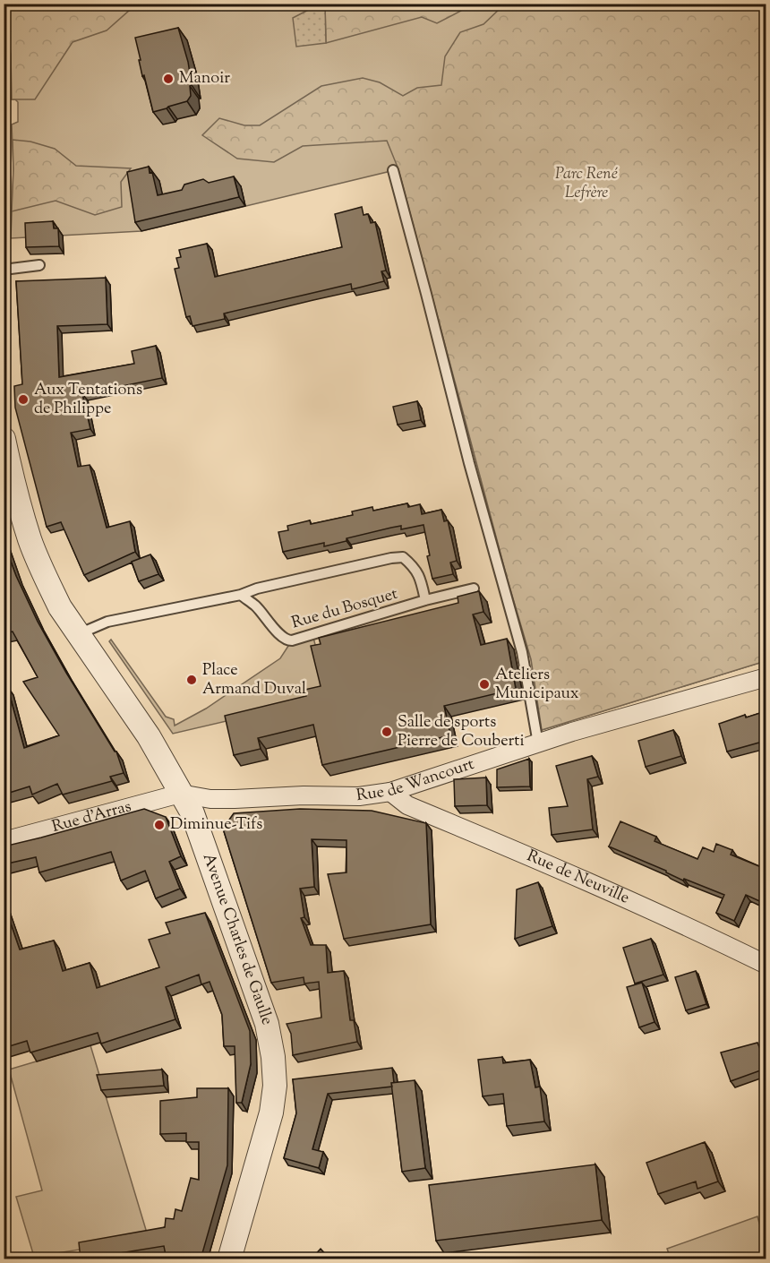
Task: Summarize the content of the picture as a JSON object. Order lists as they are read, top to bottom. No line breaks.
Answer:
{"streets":{"street":["Rue de Wancourt","Rue d'Arras","Rue de Neuville","Avenue Charles de Gaulle"],"lane":["Rue du Bosquet"]},"crossings":[["Rue de Wancourt","Rue d'Arras"],["Rue de Wancourt","Rue de Neuville"],["Rue de Wancourt","Avenue Charles de Gaulle"],["Rue d'Arras","Avenue Charles de Gaulle"]],"parks":["Parc René Lefrère"],"places":["Manoir","Aux Tentations de Philippe","Place Armand Duval","Ateliers Municipaux","Salle de sports Pierre de Couberti","Diminue-Tifs"]}
